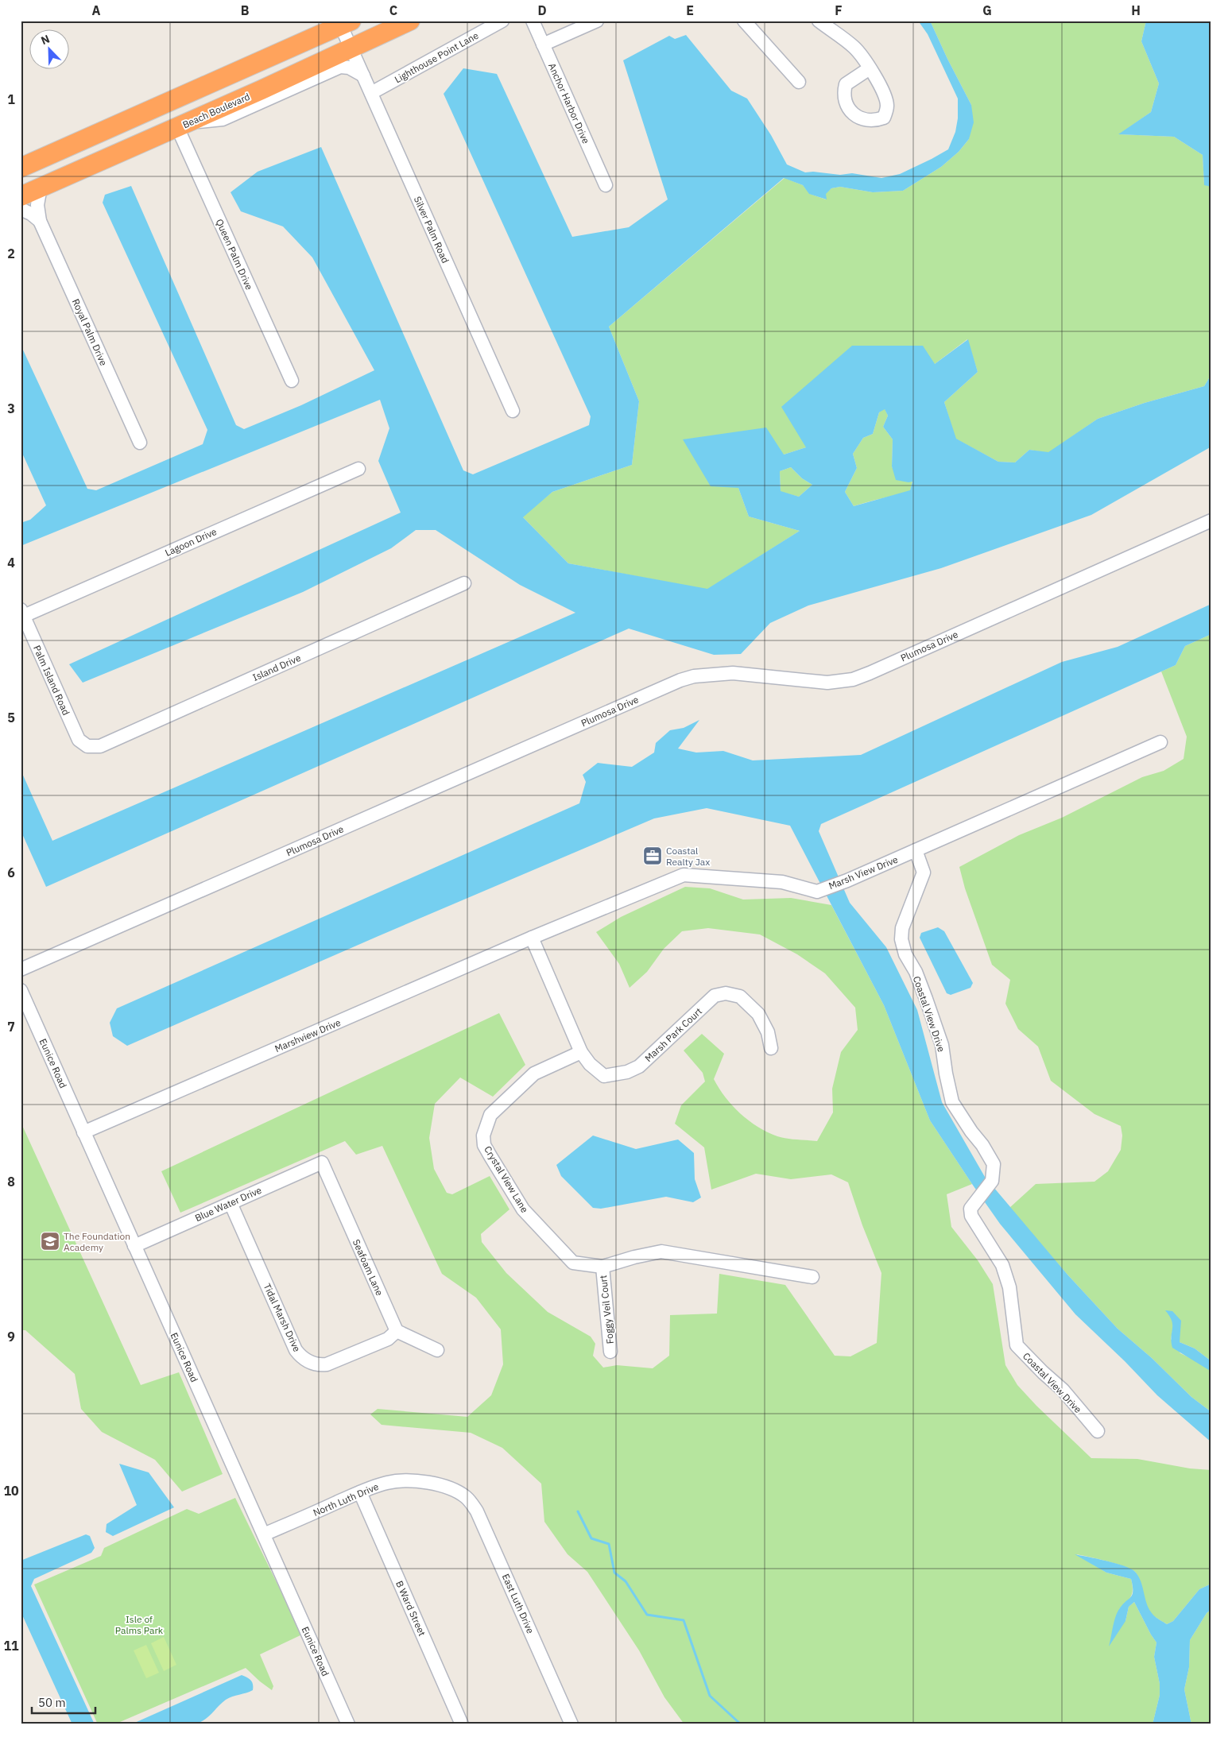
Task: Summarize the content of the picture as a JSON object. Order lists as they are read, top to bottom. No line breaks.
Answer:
{"streets":{"highway":["Beach Boulevard"],"street":["Lighthouse Point Lane","Anchor Harbor Drive","Silver Palm Road","Queen Palm Drive","Royal Palm Drive","Lagoon Drive","Plumosa Drive","Island Drive","Palm Island Road","Marsh View Drive","Coastal View Drive","Marsh Park Court","Marshview Drive","Eunice Road","Crystal View Lane","Blue Water Drive","Seafoam Lane","Foggy Veil Court","Tidal Marsh Drive","North Luth Drive","East Luth Drive","B Ward Street"]},"crossings":[["Lighthouse Point Lane","Silver Palm Road"],["Beach Boulevard","Silver Palm Road"],["Beach Boulevard","Queen Palm Drive"],["Beach Boulevard","Royal Palm Drive"],["Lagoon Drive","Palm Island Road"],["Island Drive","Palm Island Road"],["Marsh View Drive","Coastal View Drive"],["Marsh View Drive","Marsh Park Court"],["Marsh View Drive","Marshview Drive"],["Marsh Park Court","Marshview Drive"],["Marsh Park Court","Crystal View Lane"],["Marshview Drive","Eunice Road"],["Eunice Road","Blue Water Drive"],["Eunice Road","North Luth Drive"],["Crystal View Lane","Foggy Veil Court"],["Blue Water Drive","Seafoam Lane"],["Blue Water Drive","Tidal Marsh Drive"],["Seafoam Lane","Tidal Marsh Drive"],["North Luth Drive","East Luth Drive"],["North Luth Drive","B Ward Street"]],"parks":["Isle of Palms Park"],"places":{"office":["Coastal Realty Jax"],"school or university":["The Foundation Academy"]},"scale_bar":"50 m","north":"top left","grid":{"columns":["A","B","C","D","E","F","G","H"],"rows":["1","2","3","4","5","6","7","8","9","10","11"]}}
